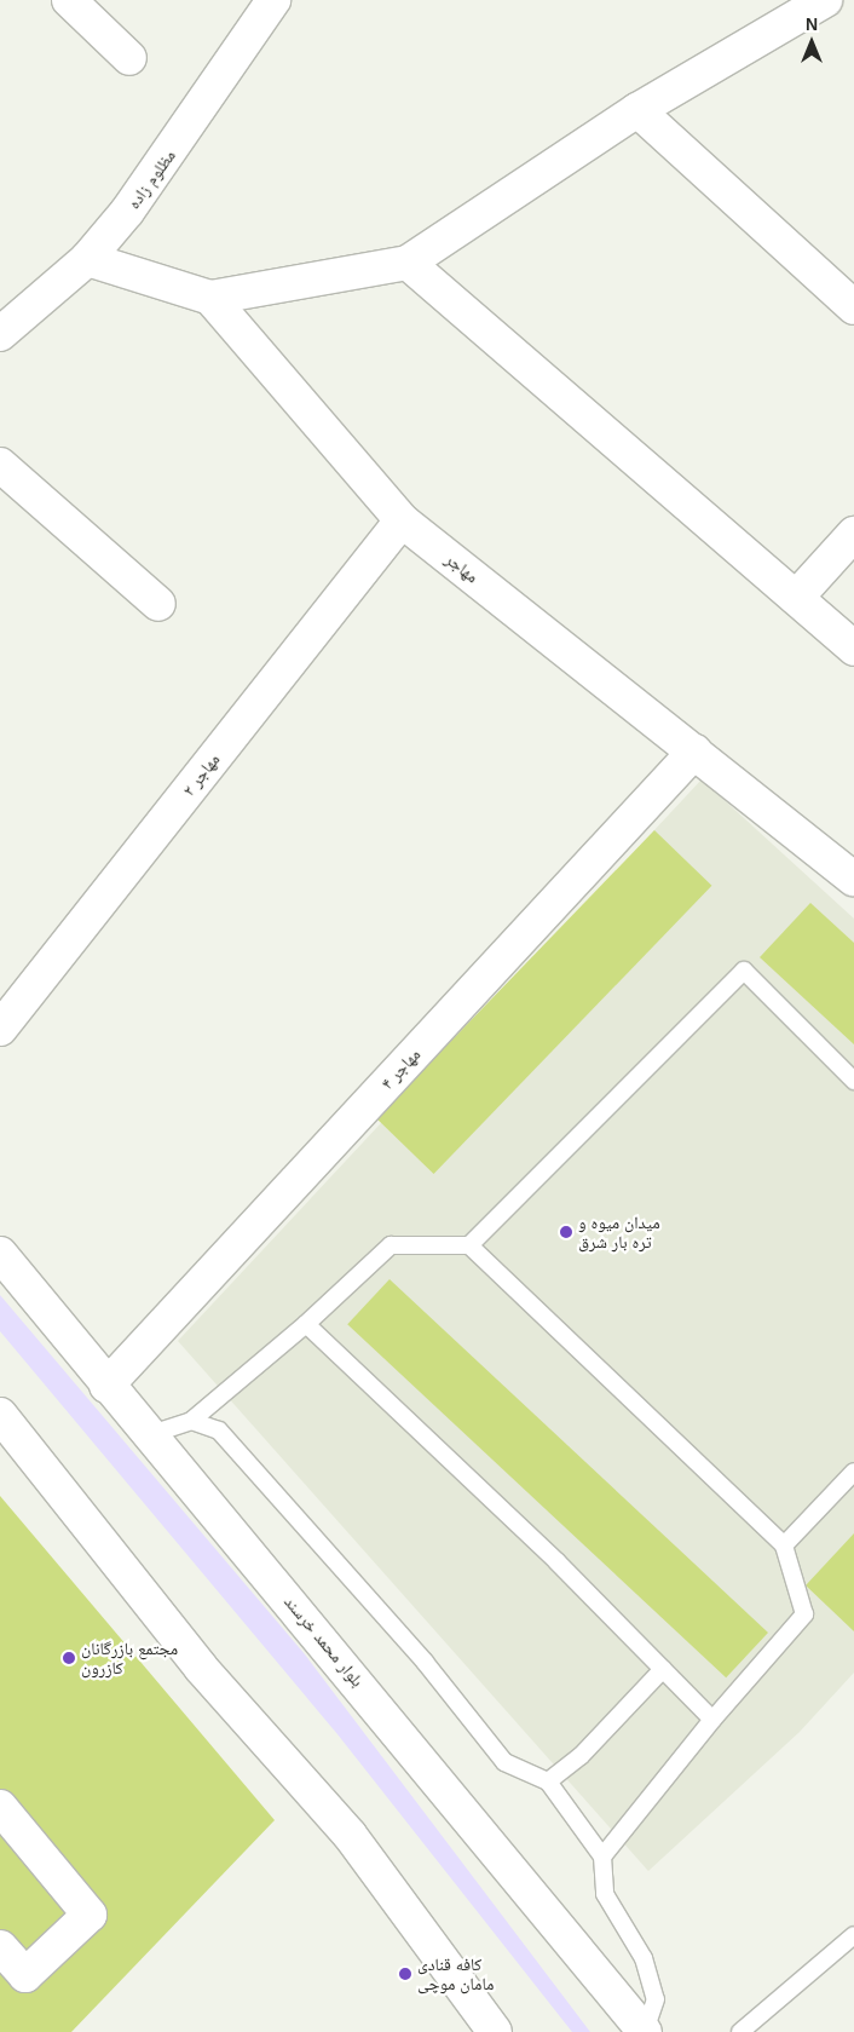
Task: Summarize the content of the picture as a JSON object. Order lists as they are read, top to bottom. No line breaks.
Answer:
{"streets":{"street":["مظلوم زاده","مهاجر","مهاجر ۲","مهاجر ۴","بلوار محمد خرسند"]},"crossings":[["مهاجر","مهاجر ۲"],["مهاجر","مهاجر ۴"],["مهاجر ۴","بلوار محمد خرسند"]],"places":["میدان میوه و تره بار شرق","مجتمع بازرگانان کازرون","کافه قنادی مامان موچی"],"north":"top"}
